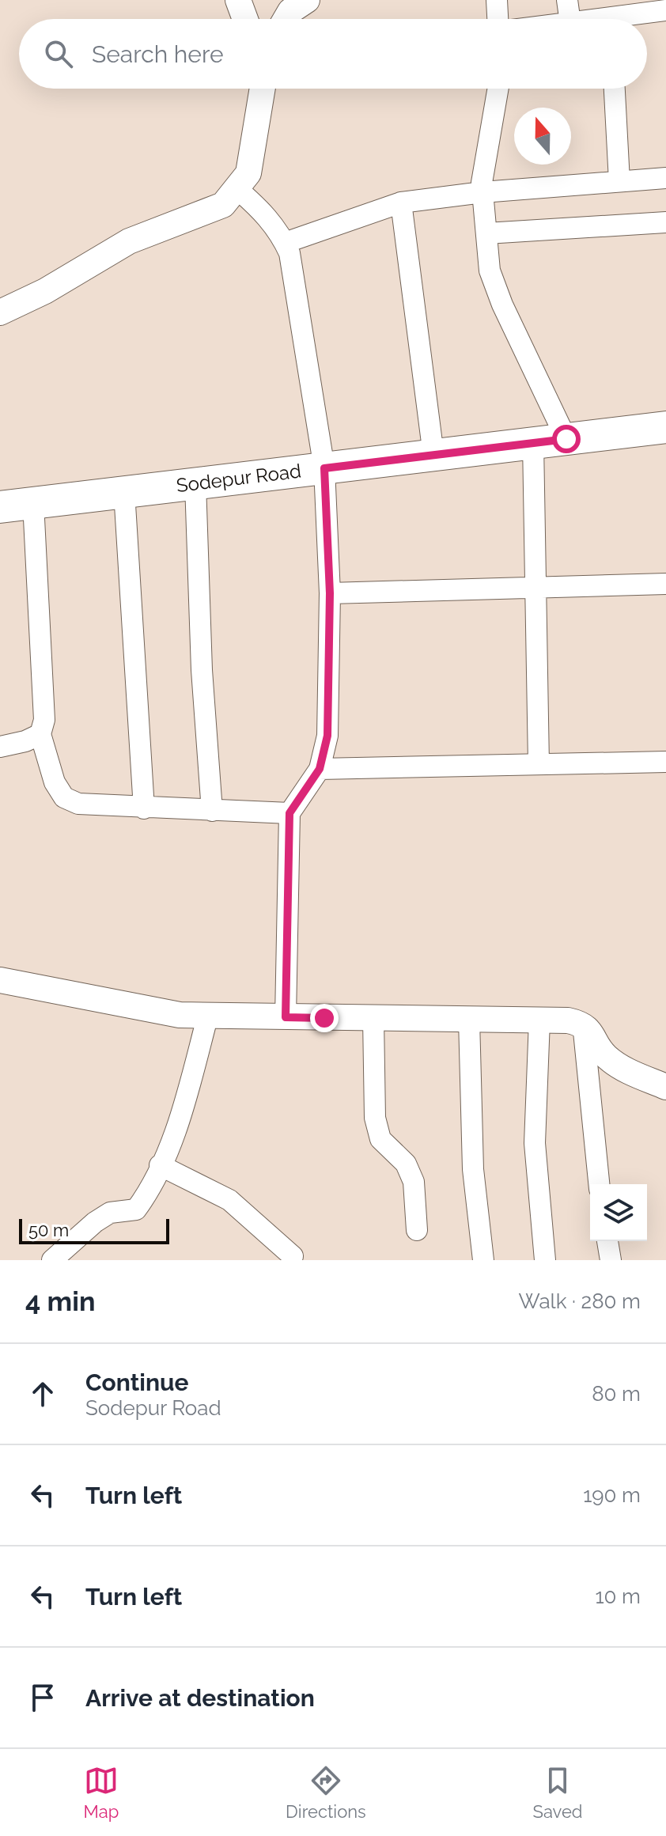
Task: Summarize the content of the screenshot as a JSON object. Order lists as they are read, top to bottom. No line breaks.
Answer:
{"streets":{"main road":["Sodepur Road"]},"scale_bar":"50 m","north":"top","page":{"search":"Search here","scale":"50 m","heading":["4 min","Walk · 280 m"],"list":[["Continue","Sodepur Road","80 m"],["Turn left","190 m"],["Turn left","10 m"],"Arrive at destination"],"nav":["Map","Directions","Saved"]}}
